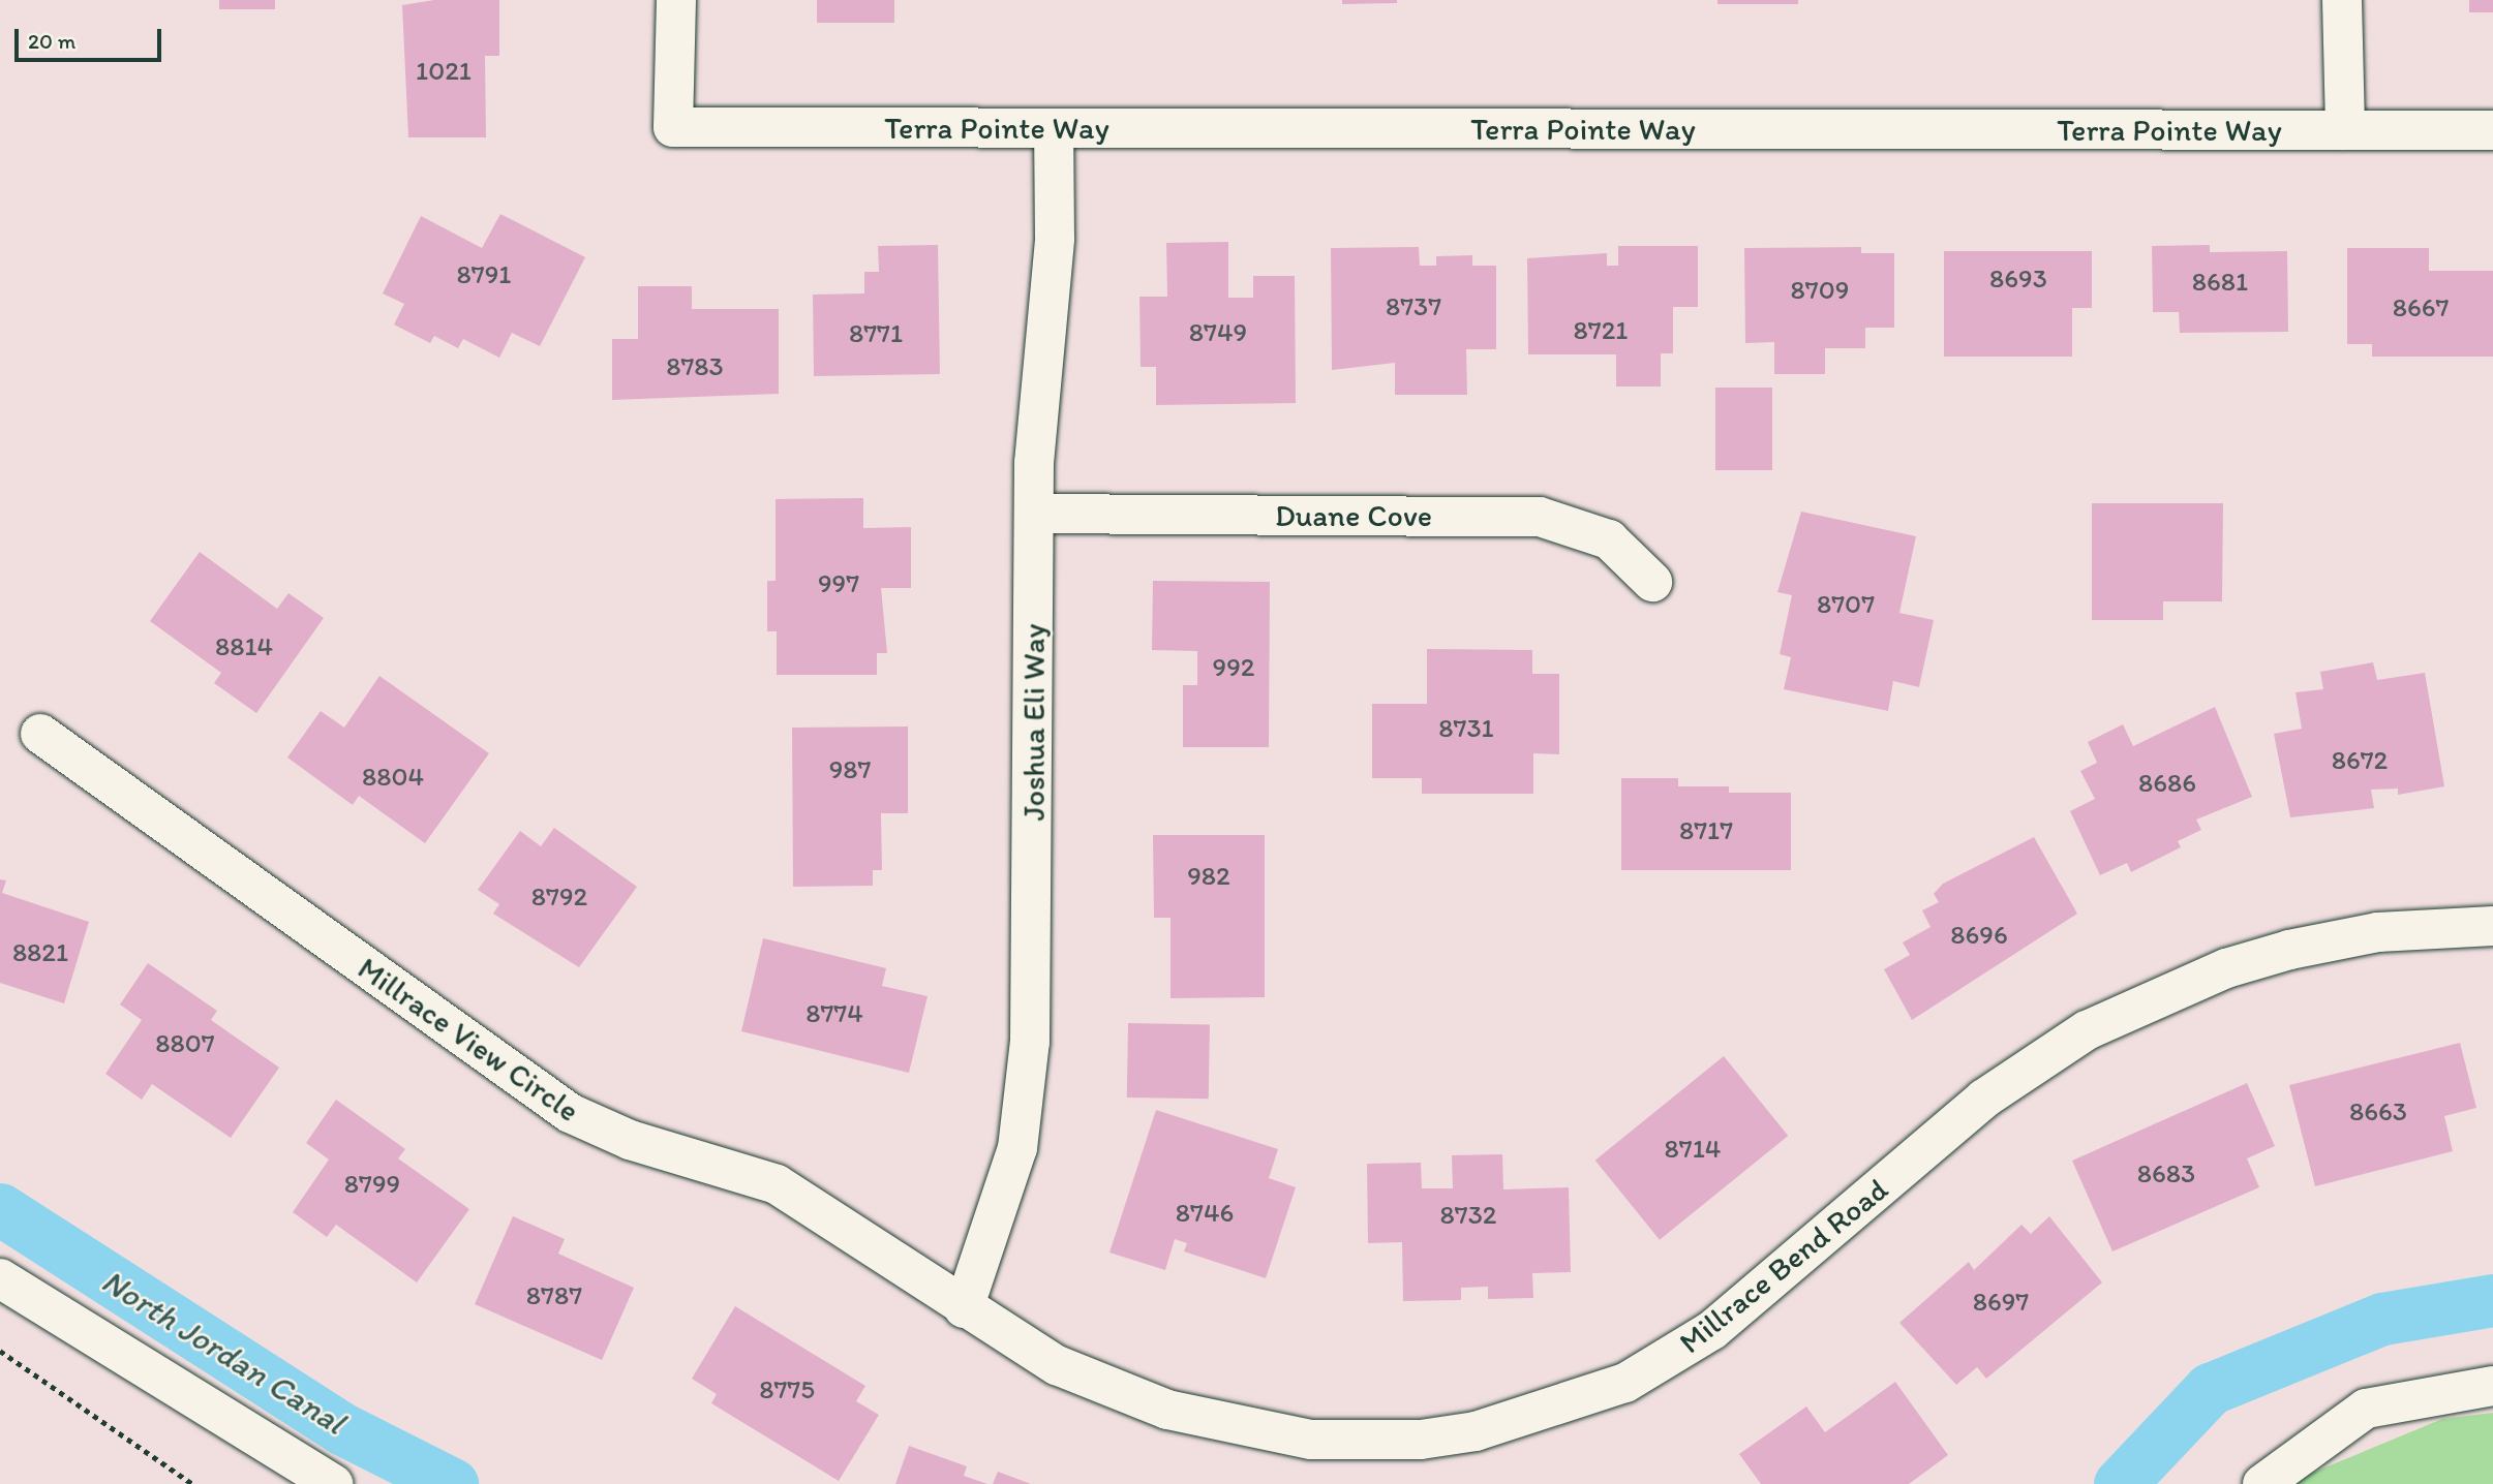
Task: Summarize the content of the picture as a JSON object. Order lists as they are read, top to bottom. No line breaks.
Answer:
{"streets":{"street":["Terra Pointe Way","Duane Cove","Joshua Eli Way","Millrace View Circle","Millrace Bend Road"]},"crossings":[["Terra Pointe Way","Joshua Eli Way"],["Duane Cove","Joshua Eli Way"],["Joshua Eli Way","Millrace View Circle"],["Joshua Eli Way","Millrace Bend Road"],["Millrace View Circle","Millrace Bend Road"]],"water":["North Jordan Canal"],"house_numbers":["1021","8791","8693","8681","8709","8737","8667","8721","8749","8771","8783","997","8707","8814","992","8731","8672","987","8804","8686","8717","982","8792","8696","8821","8774","8807","8663","8714","8683","8799","8746","8732","8787","8697","8775"],"scale_bar":"20 m"}
